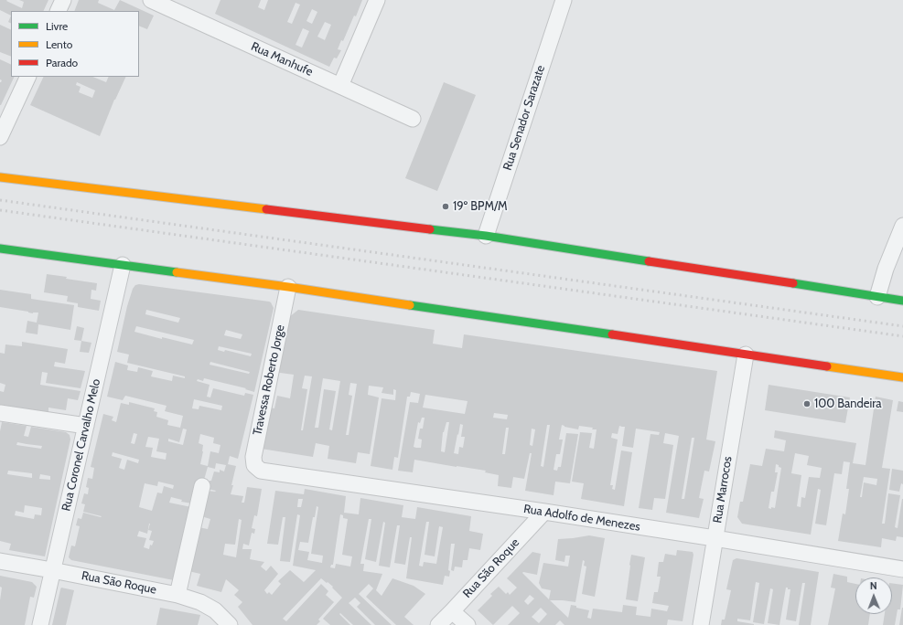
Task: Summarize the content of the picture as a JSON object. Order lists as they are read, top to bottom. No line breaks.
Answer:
{"streets":{"street":["Rua Manhufe","Rua Senador Sarazate","Travessa Roberto Jorge","Rua Coronel Carvalho Melo","Rua Marrocos","Rua Adolfo de Menezes","Rua São Roque"]},"crossings":[["Travessa Roberto Jorge","Rua Adolfo de Menezes"],["Rua Coronel Carvalho Melo","Rua São Roque"],["Rua Marrocos","Rua Adolfo de Menezes"],["Rua Adolfo de Menezes","Rua São Roque"]],"places":["19º BPM/M","100 Bandeira"],"legend":["Livre","Lento","Parado"],"north":"top"}
